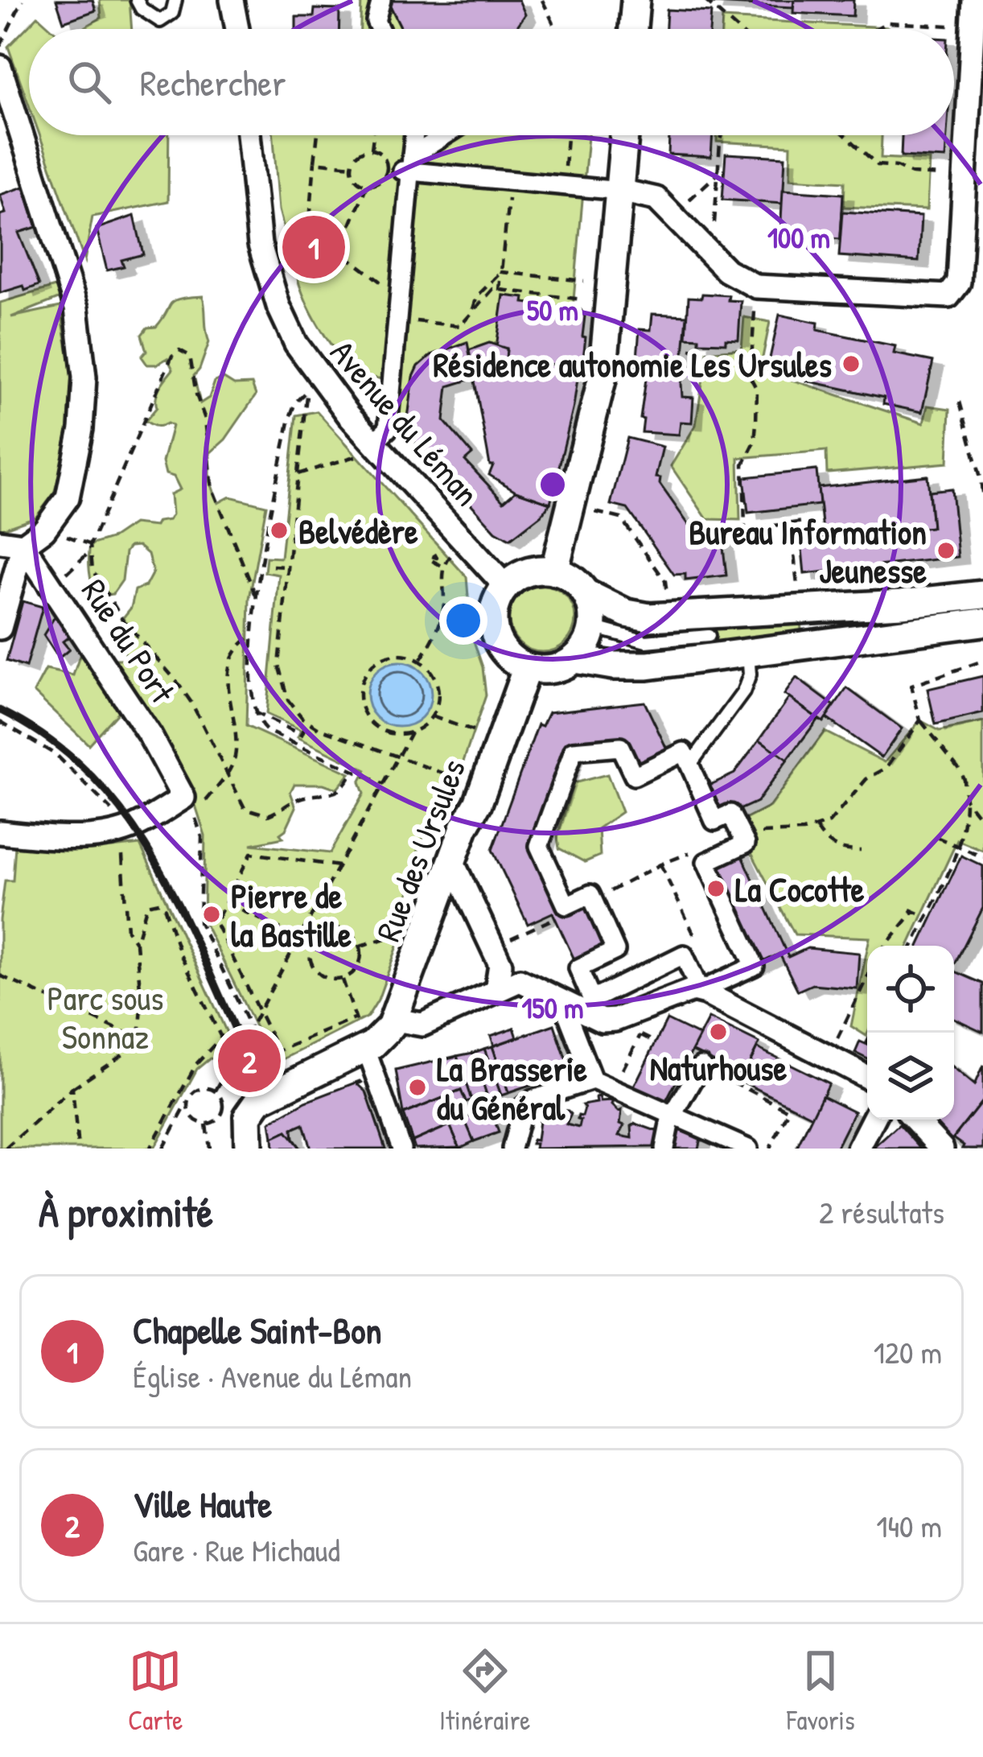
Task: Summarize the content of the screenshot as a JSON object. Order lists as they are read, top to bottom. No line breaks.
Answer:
{"streets":{"street":["Avenue du Léman","Rue du Port","Rue des Ursules"]},"crossings":[["Avenue du Léman","Rue des Ursules"]],"parks":["Parc sous Sonnaz"],"places":["Résidence autonomie Les Ursules","Belvédère","Bureau Information Jeunesse","La Cocotte","Pierre de la Bastille","Naturhouse","La Brasserie du Général"],"page":{"search":"Rechercher","pins":["1","2"],"heading":["À proximité","2 résultats"],"list":[{"mark":"1","name":"Chapelle Saint-Bon","note":"Église · Avenue du Léman","value":"120 m"},{"mark":"2","name":"Ville Haute","note":"Gare · Rue Michaud","value":"140 m"}],"nav":["Carte","Itinéraire","Favoris"]},"rings":["100 m","50 m","150 m"]}
